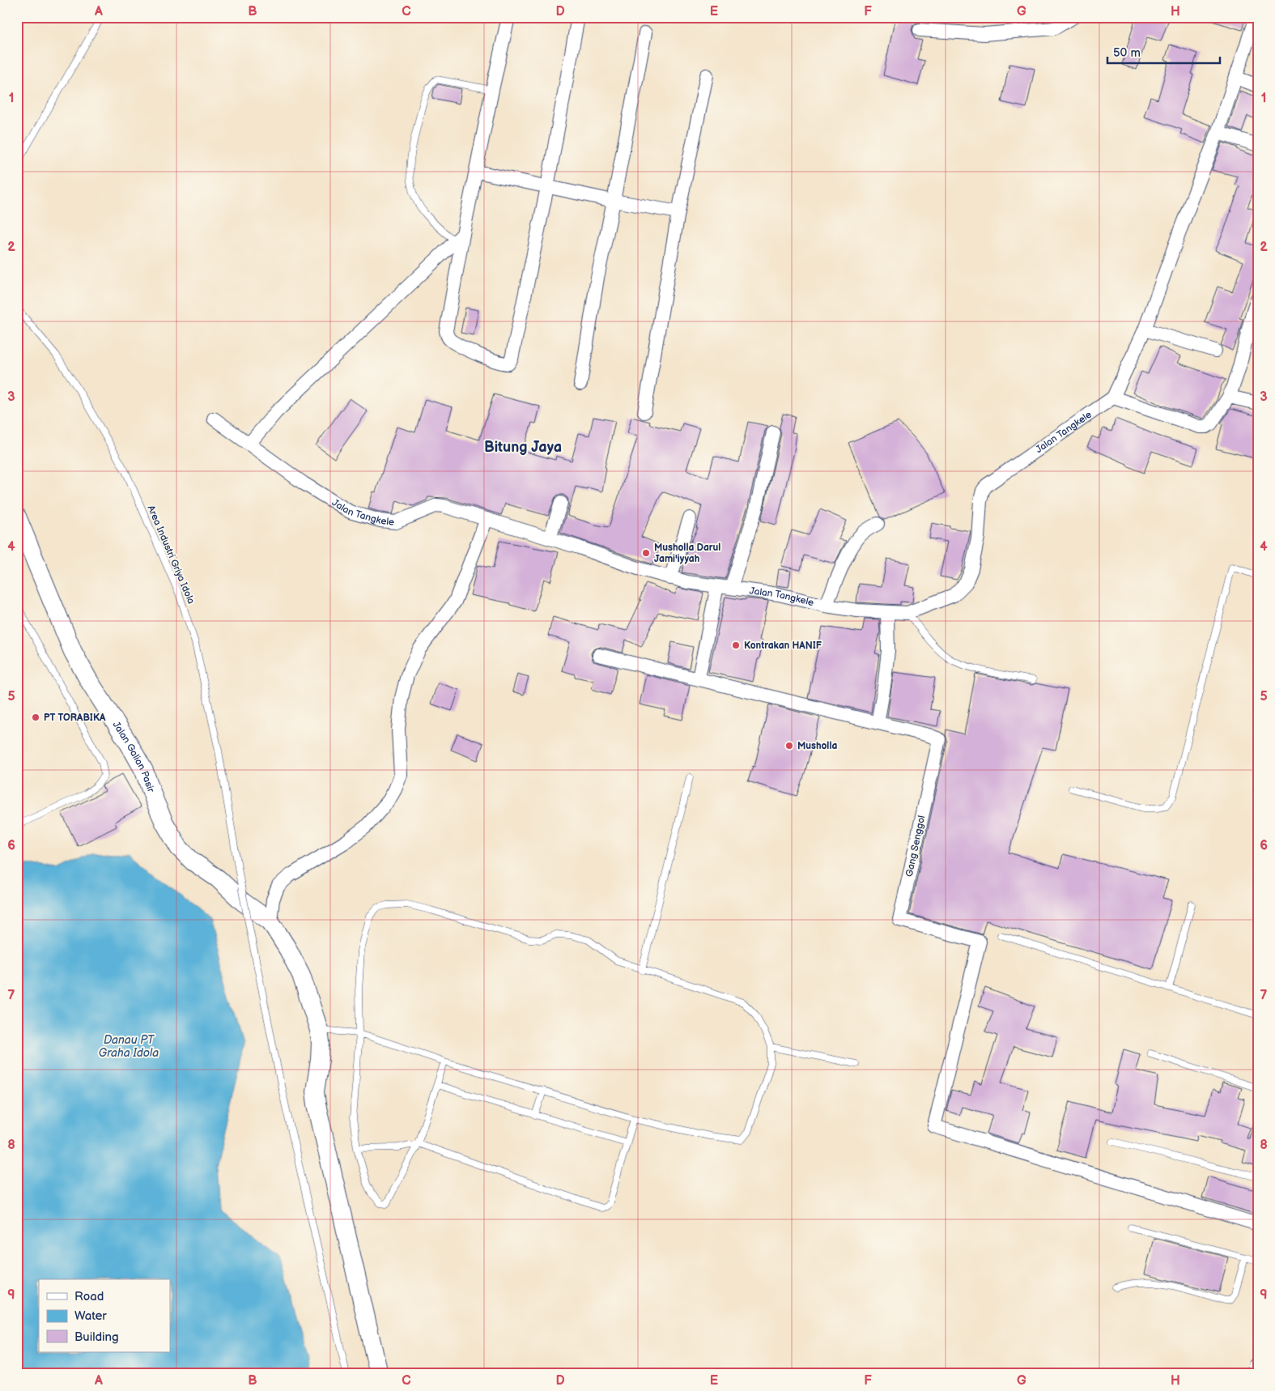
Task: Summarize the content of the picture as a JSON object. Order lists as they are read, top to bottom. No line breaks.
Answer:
{"streets":{"street":["Jalan Tangkele","Jalan Galian Pasir","Gang Senggol"],"lane":["Area Industri Griya Idola"]},"districts":["Bitung Jaya"],"water":["Danau PT Graha Idola"],"places":["Musholla Darul Jami'iyyah","Kontrakan HANIF","PT TORABIKA","Musholla"],"legend":["Road","Water","Building"],"scale_bar":"50 m","grid":{"columns":["A","B","C","D","E","F","G","H"],"rows":["1","2","3","4","5","6","7","8","9"]}}
